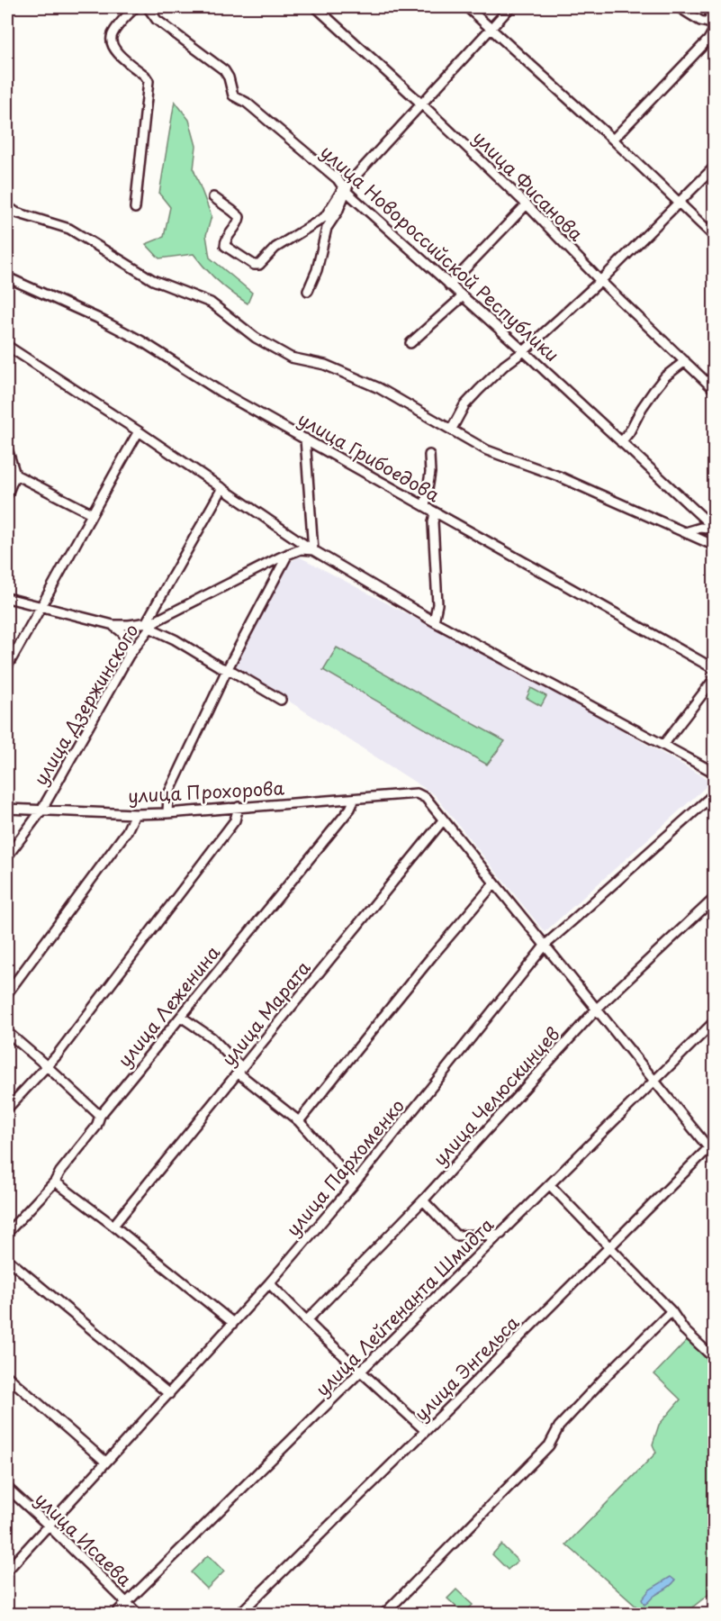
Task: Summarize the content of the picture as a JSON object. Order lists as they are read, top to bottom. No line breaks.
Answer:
{"streets":{"street":["улица Фисанова","улица Новороссийской Республики","улица Грибоедова","улица Дзержинского","улица Прохорова","улица Леженина","улица Марата","улица Челюскинцев","улица Пархоменко","улица Лейтенанта Шмидта","улица Энгельса","улица Исаева"]},"crossings":[["улица Дзержинского","улица Прохорова"],["улица Прохорова","улица Леженина"],["улица Прохорова","улица Марата"],["улица Пархоменко","улица Исаева"],["улица Лейтенанта Шмидта","улица Исаева"]]}
